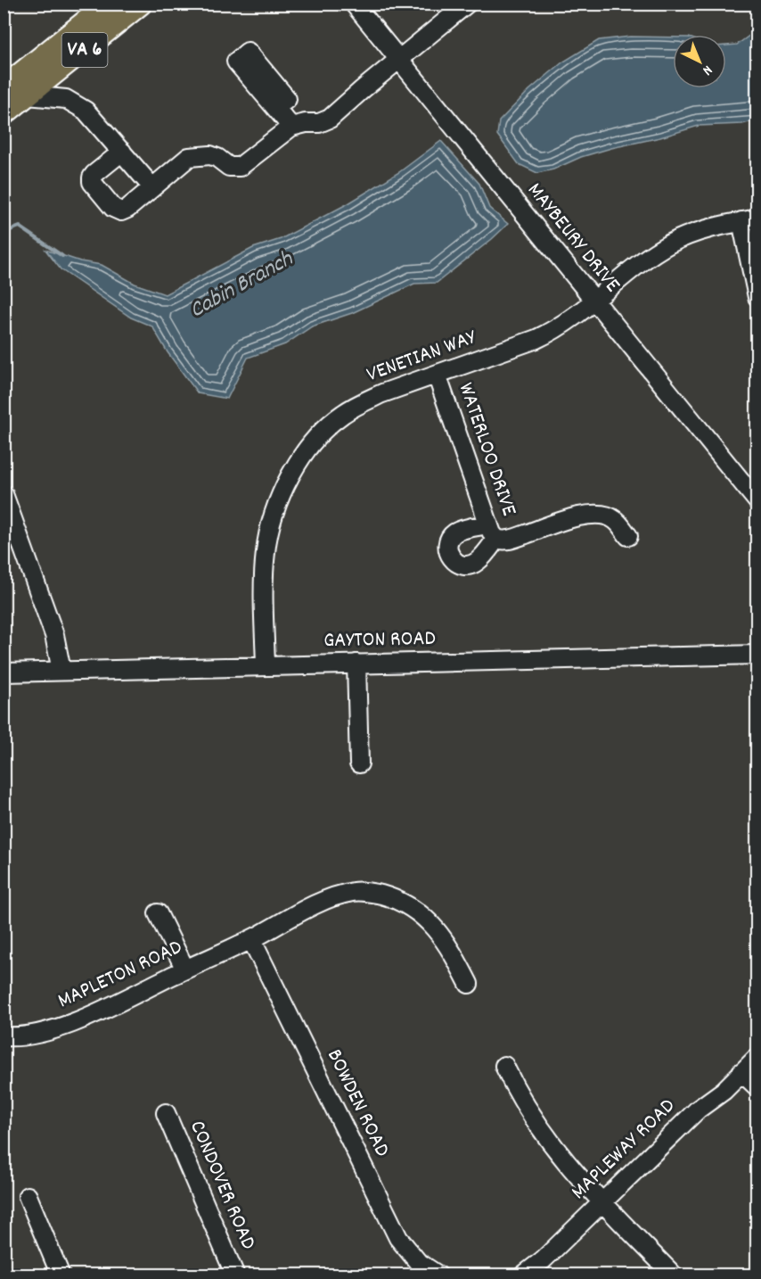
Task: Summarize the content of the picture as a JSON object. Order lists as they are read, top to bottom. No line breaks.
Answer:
{"streets":{"main road":["VA 6"],"street":["MAYBEURY DRIVE","VENETIAN WAY","WATERLOO DRIVE","GAYTON ROAD","MAPLETON ROAD","BOWDEN ROAD","MAPLEWAY ROAD","CONDOVER ROAD"]},"crossings":[["MAYBEURY DRIVE","VENETIAN WAY"],["VENETIAN WAY","WATERLOO DRIVE"],["VENETIAN WAY","GAYTON ROAD"],["MAPLETON ROAD","BOWDEN ROAD"]],"water":["Cabin Branch"],"north":"bottom right"}
